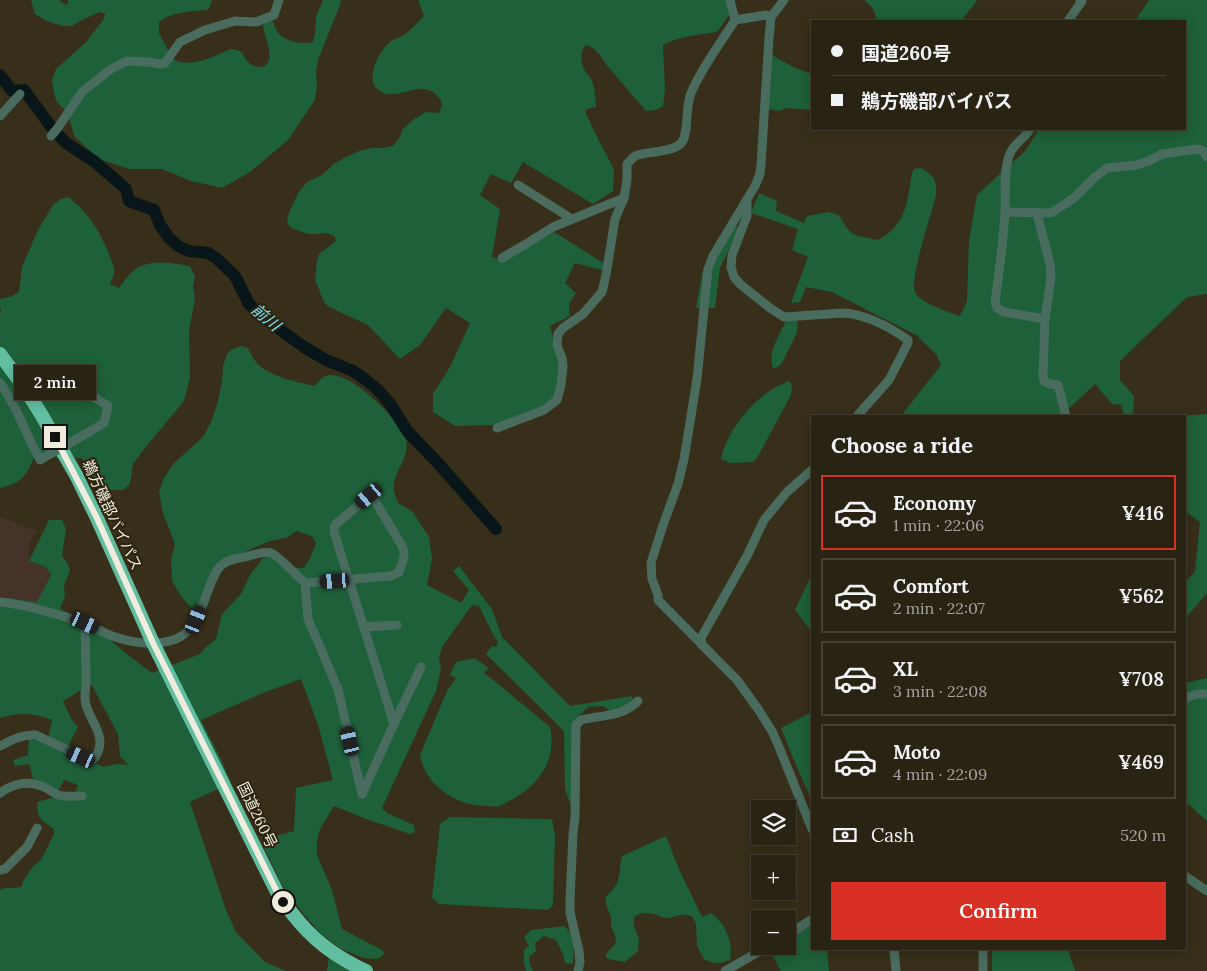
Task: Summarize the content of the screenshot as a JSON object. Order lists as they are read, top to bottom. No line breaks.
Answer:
{"streets":{"highway":["鵜方磯部バイパス","国道260号"]},"crossings":[["鵜方磯部バイパス","国道260号"]],"water":["前川"],"page":{"banner":["国道260号","鵜方磯部バイパス"],"bubble":"2 min","heading":"Choose a ride","list":[{"name":"Economy","note":"1 min · 22:06","value":"¥416"},{"name":"Comfort","note":"2 min · 22:07","value":"¥562"},{"name":"XL","note":"3 min · 22:08","value":"¥708"},{"name":"Moto","note":"4 min · 22:09","value":"¥469"}],"map_buttons":["+","−"],"pay":["Cash","520 m"],"buttons":"Confirm"}}
